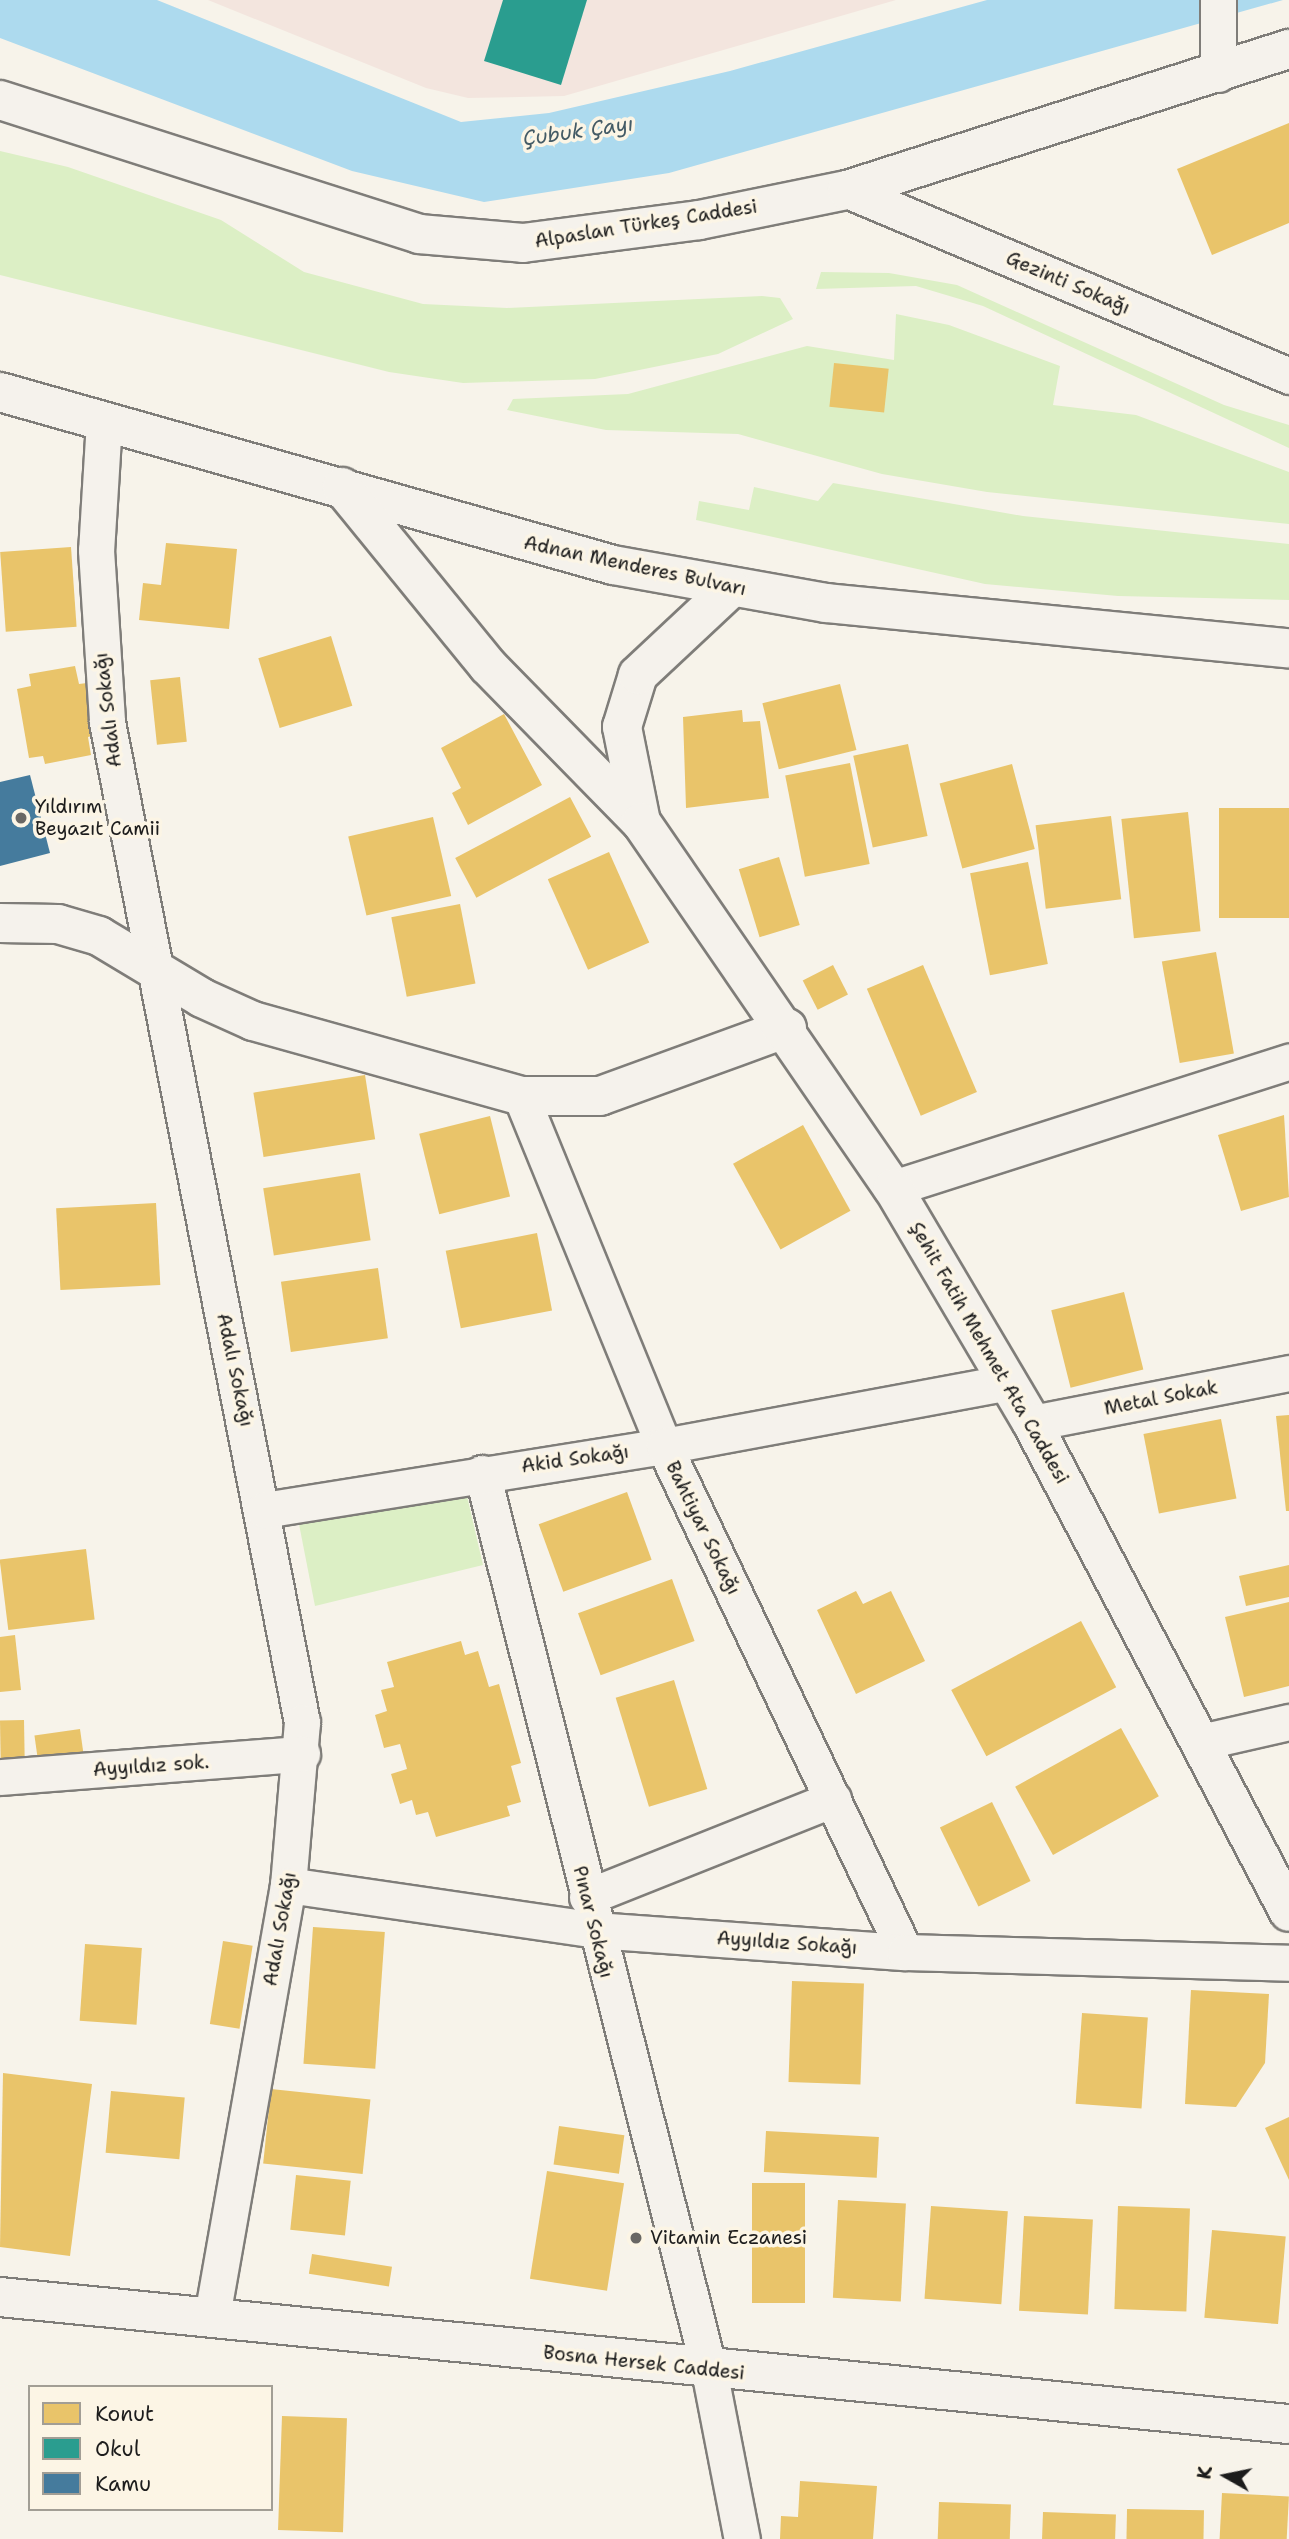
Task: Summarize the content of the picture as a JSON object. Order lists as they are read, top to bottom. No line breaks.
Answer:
{"streets":{"main road":["Alpaslan Türkeş Caddesi","Adnan Menderes Bulvarı","Şehit Fatih Mehmet Ata Caddesi","Bosna Hersek Caddesi"],"street":["Gezinti Sokağı","Adalı Sokağı","Metal Sokak","Akid Sokağı","Bahtiyar Sokağı","Ayyıldız sok.","Pınar Sokağı","Ayyıldız Sokağı"]},"crossings":[["Alpaslan Türkeş Caddesi","Gezinti Sokağı"],["Adnan Menderes Bulvarı","Adalı Sokağı"],["Adnan Menderes Bulvarı","Şehit Fatih Mehmet Ata Caddesi"],["Adalı Sokağı","Akid Sokağı"],["Adalı Sokağı","Ayyıldız sok."],["Adalı Sokağı","Ayyıldız Sokağı"],["Adalı Sokağı","Bosna Hersek Caddesi"],["Şehit Fatih Mehmet Ata Caddesi","Metal Sokak"],["Şehit Fatih Mehmet Ata Caddesi","Akid Sokağı"],["Akid Sokağı","Bahtiyar Sokağı"],["Akid Sokağı","Pınar Sokağı"],["Bahtiyar Sokağı","Ayyıldız Sokağı"],["Pınar Sokağı","Ayyıldız Sokağı"],["Pınar Sokağı","Bosna Hersek Caddesi"]],"water":["Çubuk Çayı"],"places":["Yıldırım Beyazıt Camii","Vitamin Eczanesi"],"legend":["Konut","Okul","Kamu"],"north":"left"}
